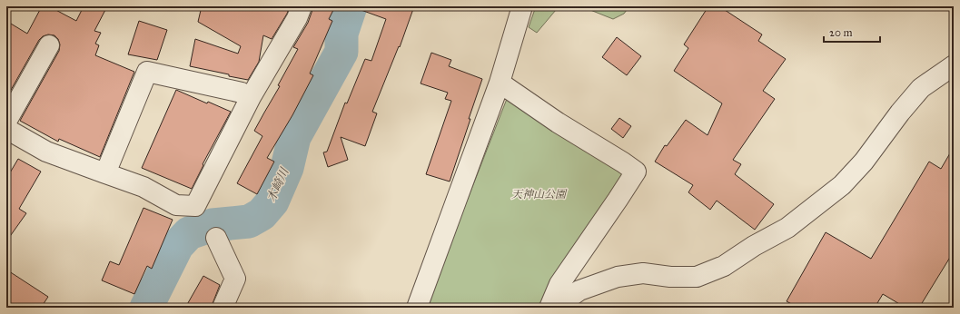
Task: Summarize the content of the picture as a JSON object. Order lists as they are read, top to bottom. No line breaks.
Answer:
{"water":["木崎川"],"parks":["天神山公園"],"scale_bar":"20 m"}
